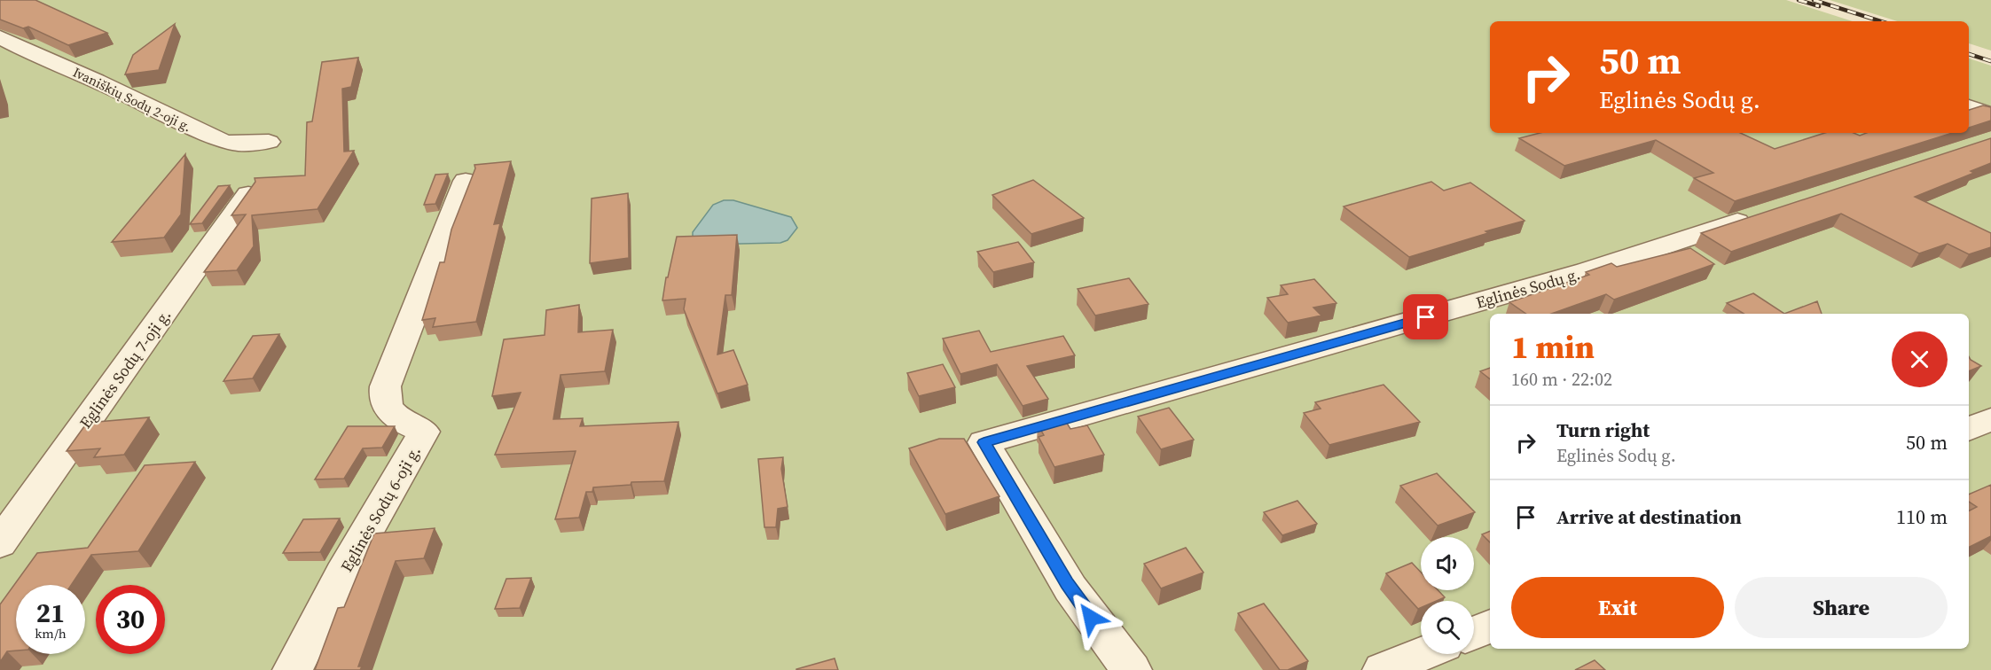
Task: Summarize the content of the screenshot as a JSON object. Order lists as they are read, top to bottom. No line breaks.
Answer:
{"streets":{"street":["Ivaniškių Sodų 2-oji g.","Eglinės Sodų g.","Eglinės Sodų 7-oji g.","Eglinės Sodų 6-oji g."]},"page":{"turn":["50 m","Eglinės Sodų g."],"heading":["1 min","160 m · 22:02"],"list":[{"name":"Turn right","note":"Eglinės Sodų g.","value":"50 m"},{"name":"Arrive at destination","value":"110 m"}],"buttons":["Exit","Share"],"speed":"21 km/h","limit":"30"}}
